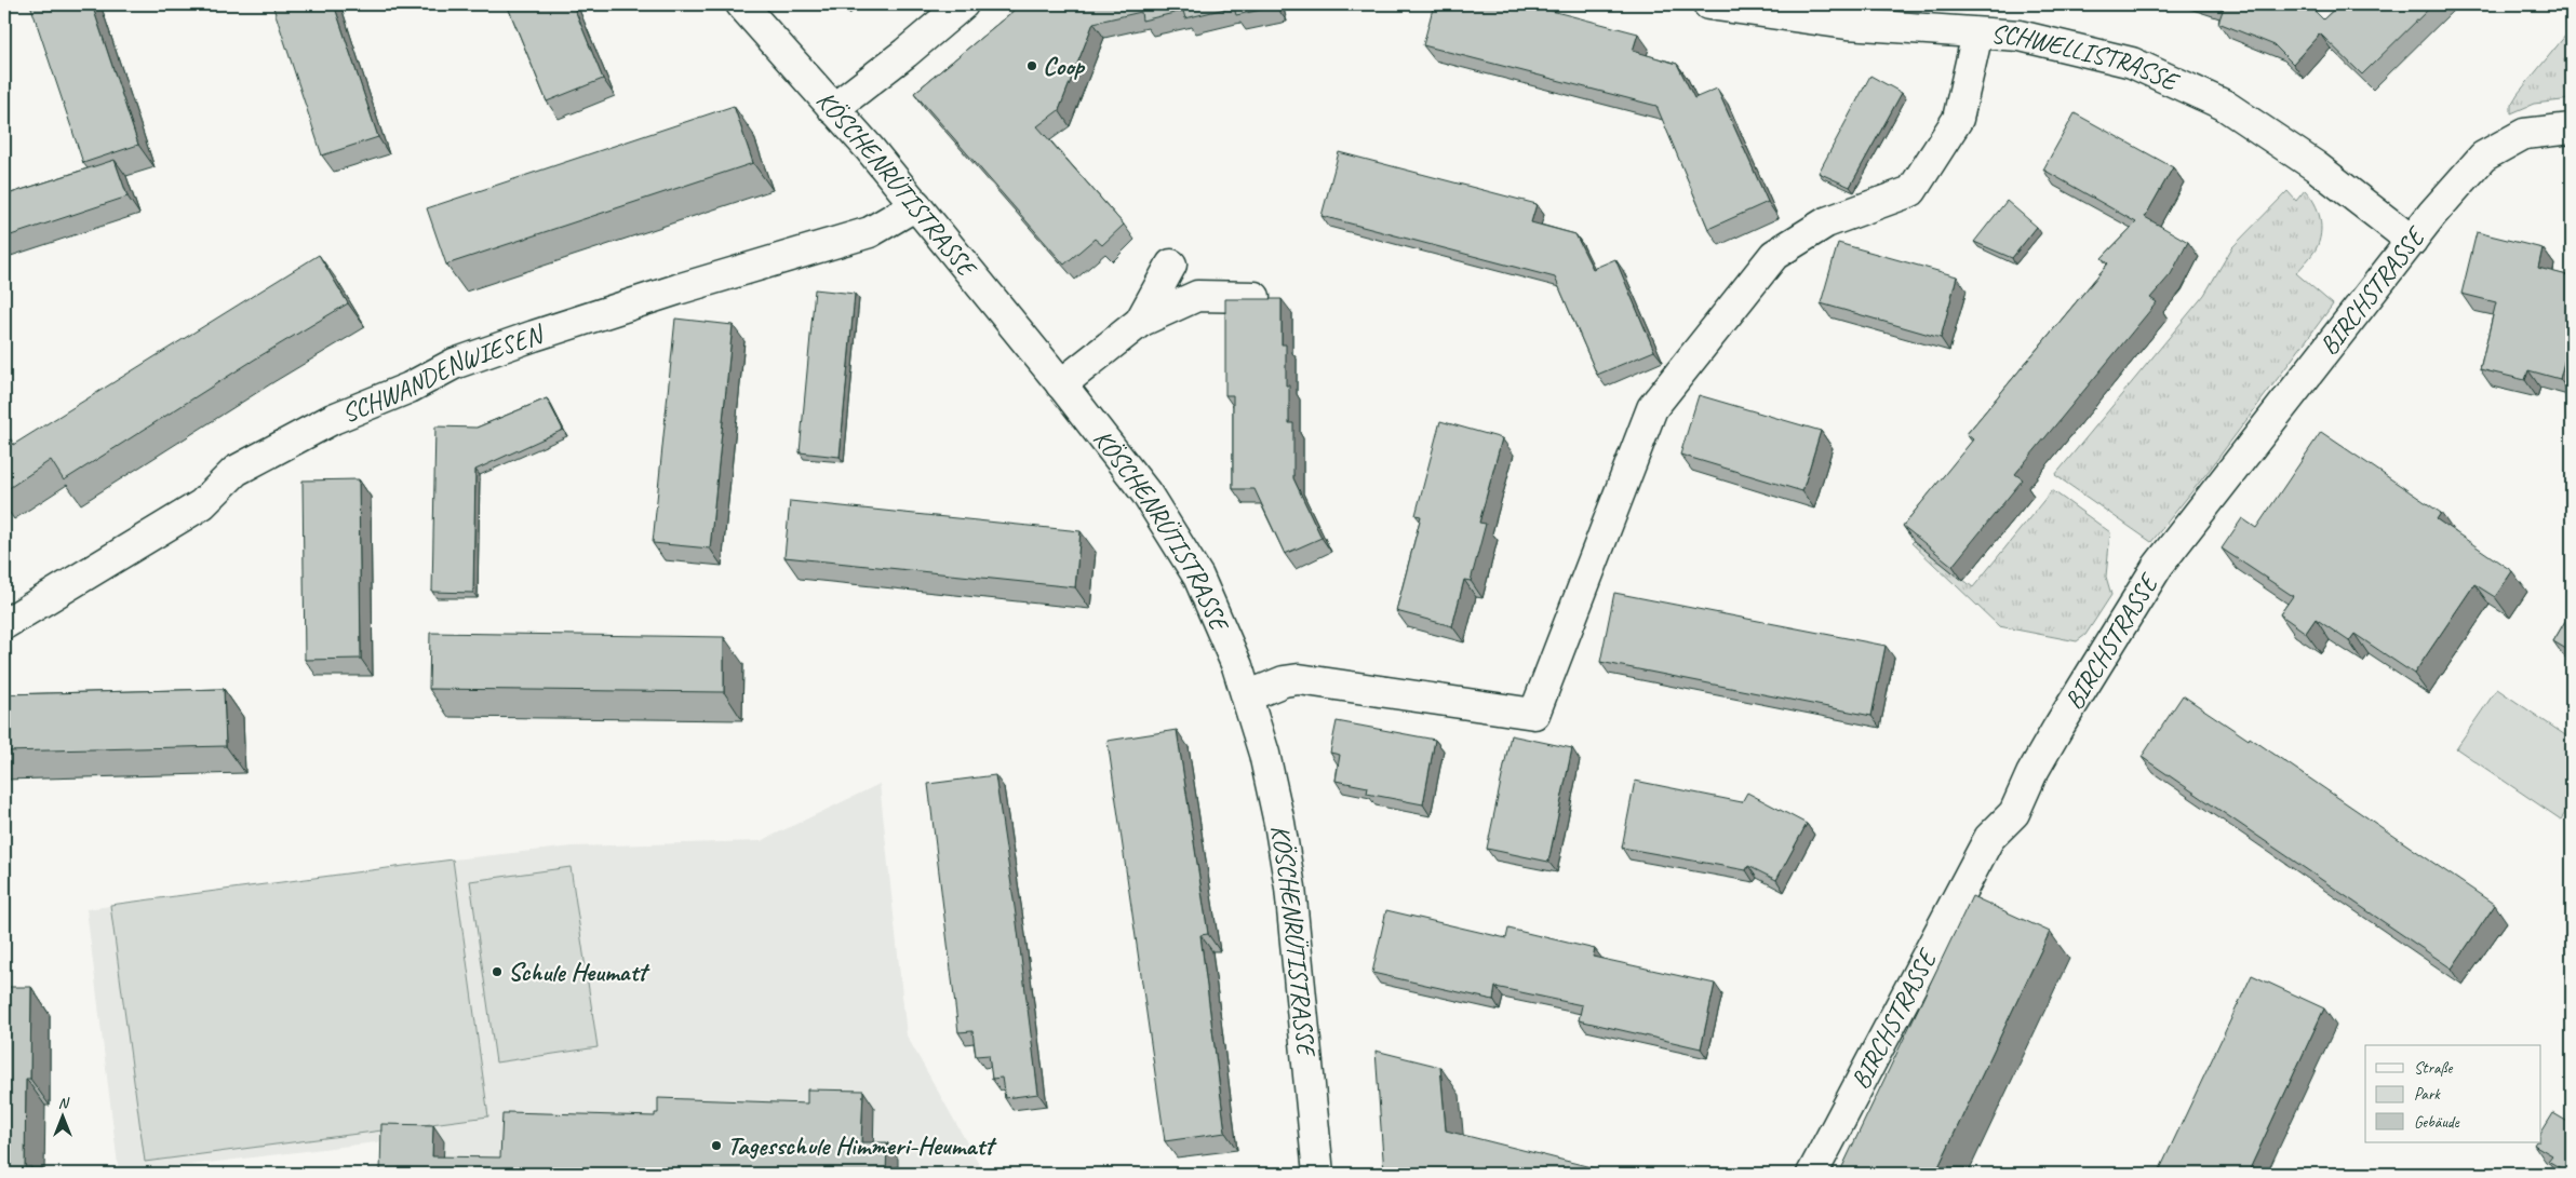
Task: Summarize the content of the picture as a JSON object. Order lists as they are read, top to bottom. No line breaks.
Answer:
{"streets":{"street":["SCHWELLISTRASSE","KÖSCHENRÜTISTRASSE","BIRCHSTRASSE","SCHWANDENWIESEN"]},"crossings":[["SCHWELLISTRASSE","BIRCHSTRASSE"],["KÖSCHENRÜTISTRASSE","SCHWANDENWIESEN"]],"places":["Coop","Schule Heumatt","Tagesschule Himmeri-Heumatt"],"legend":["Straße","Park","Gebäude"],"north":"top"}
